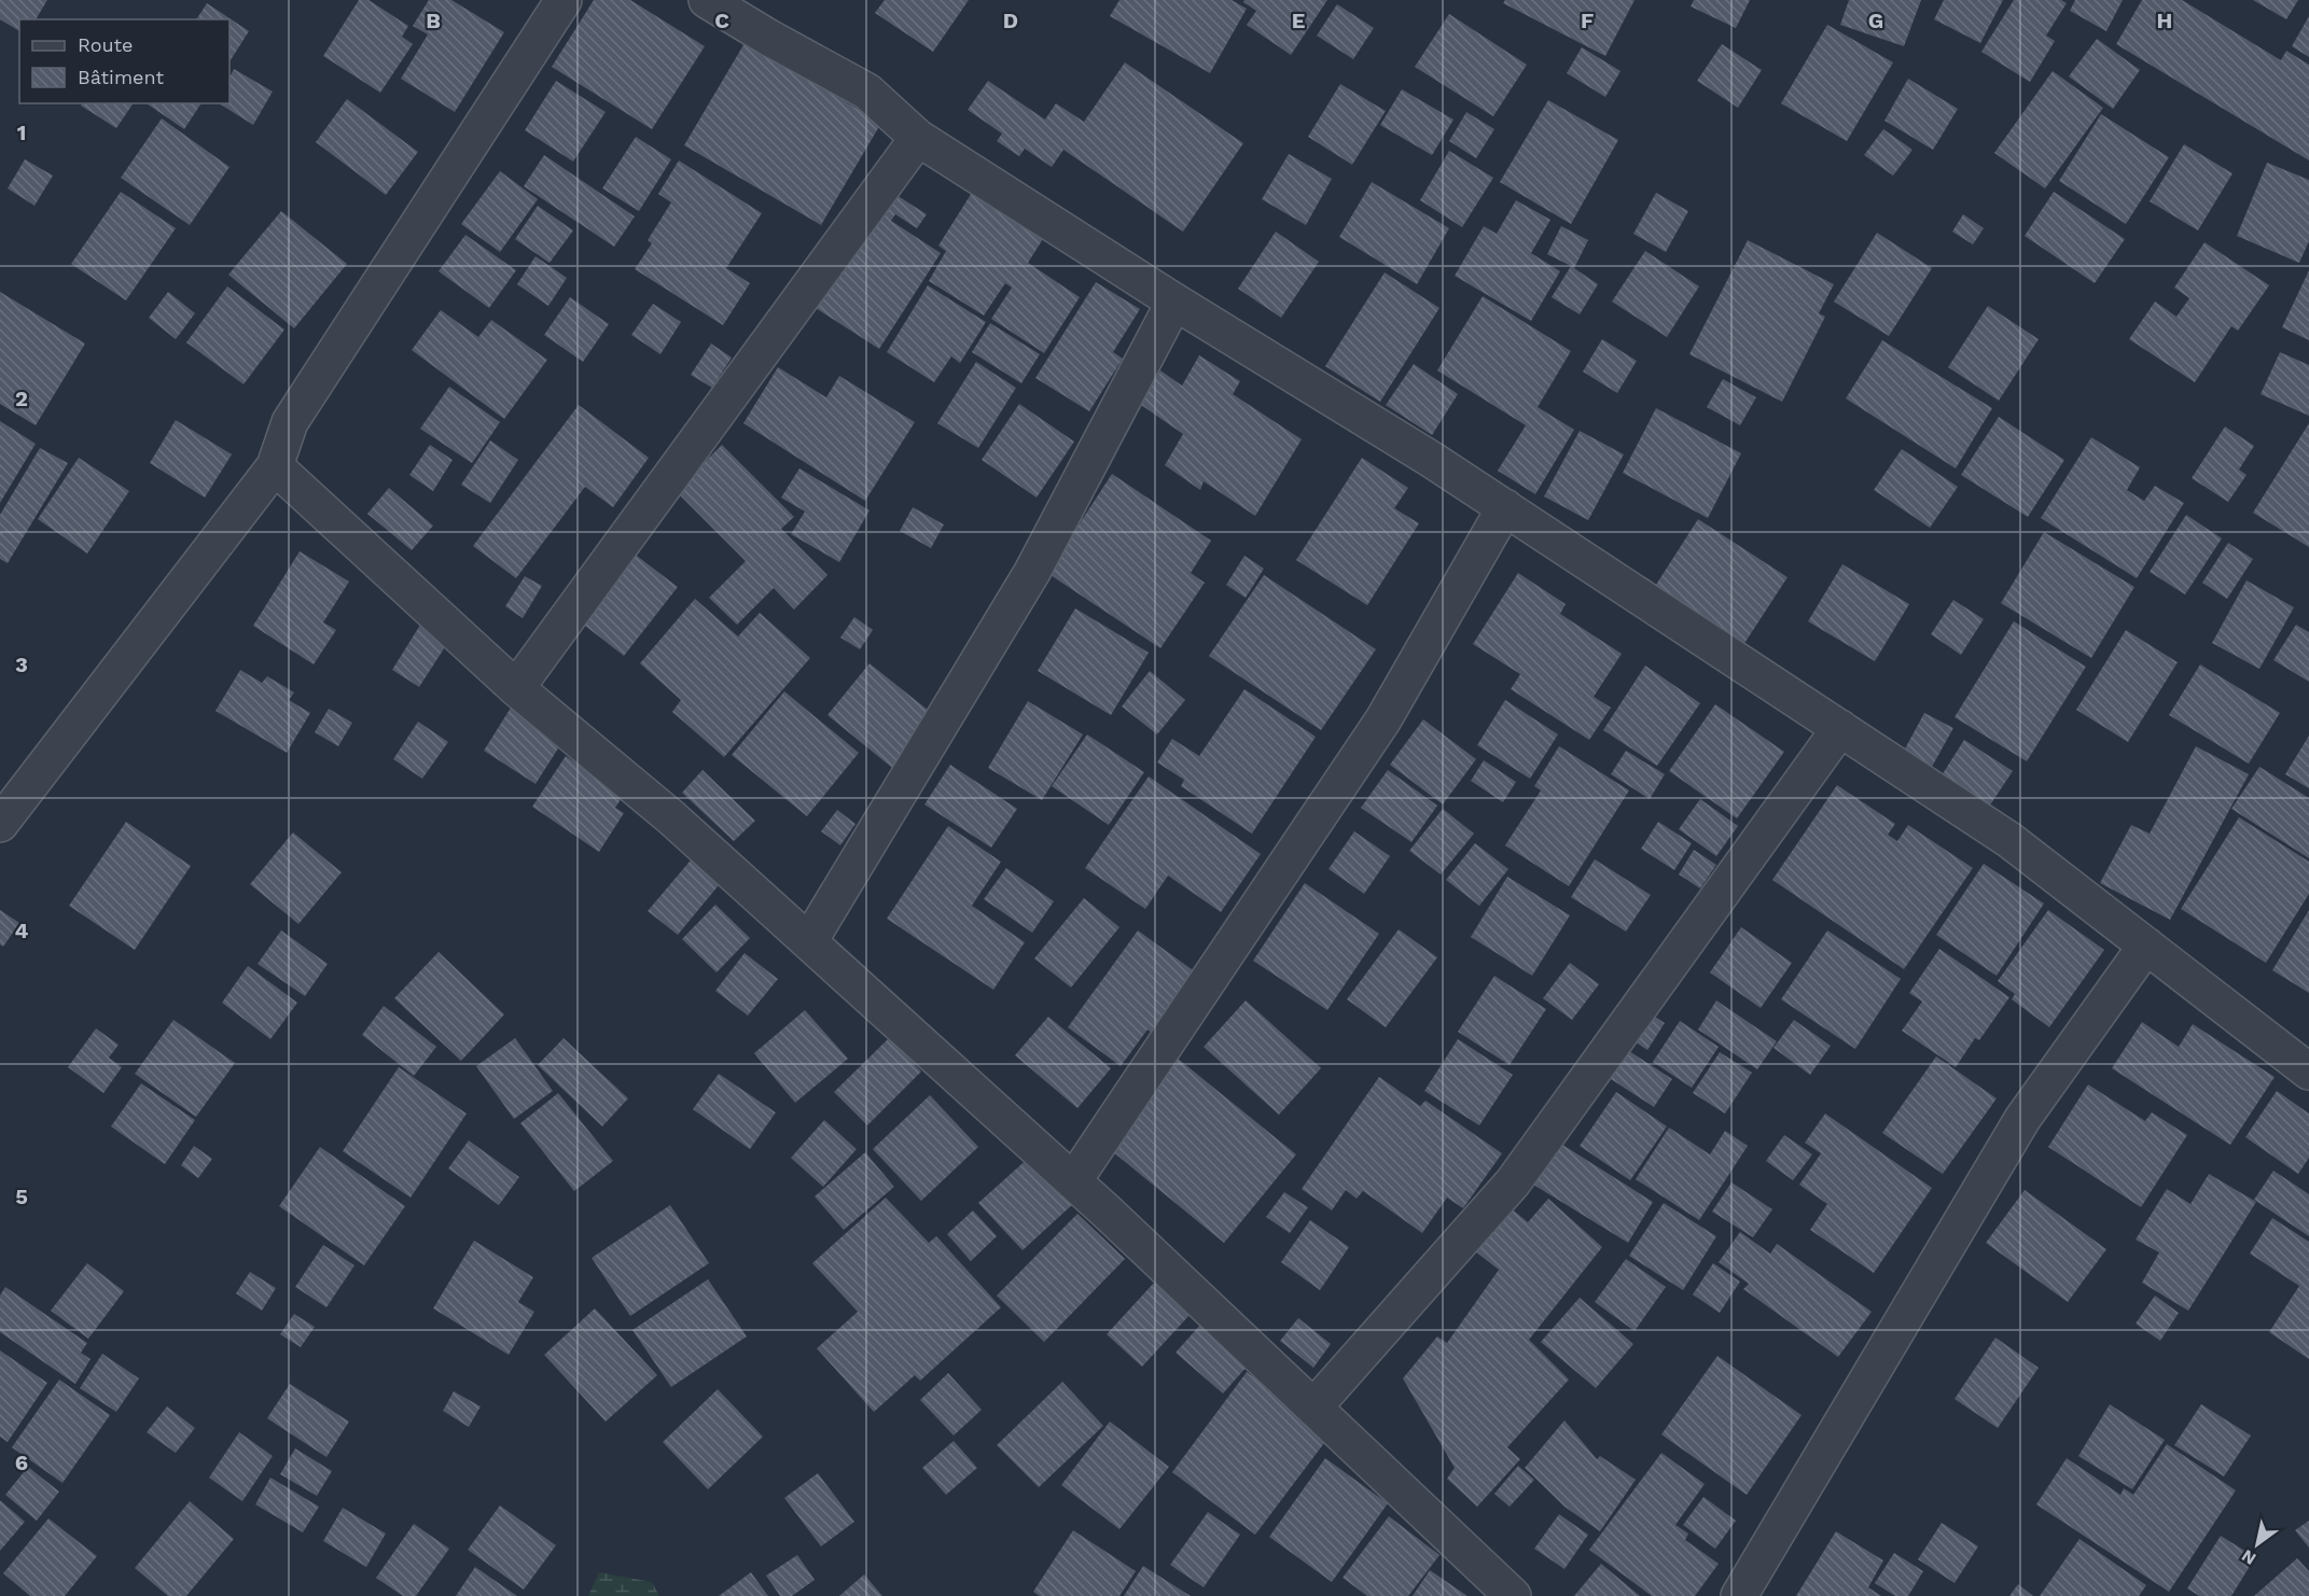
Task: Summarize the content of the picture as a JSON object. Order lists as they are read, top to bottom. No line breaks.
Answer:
{"legend":["Route","Bâtiment"],"north":"bottom left","grid":{"columns":["B","C","D","E","F","G","H"],"rows":["1","2","3","4","5","6"]}}
